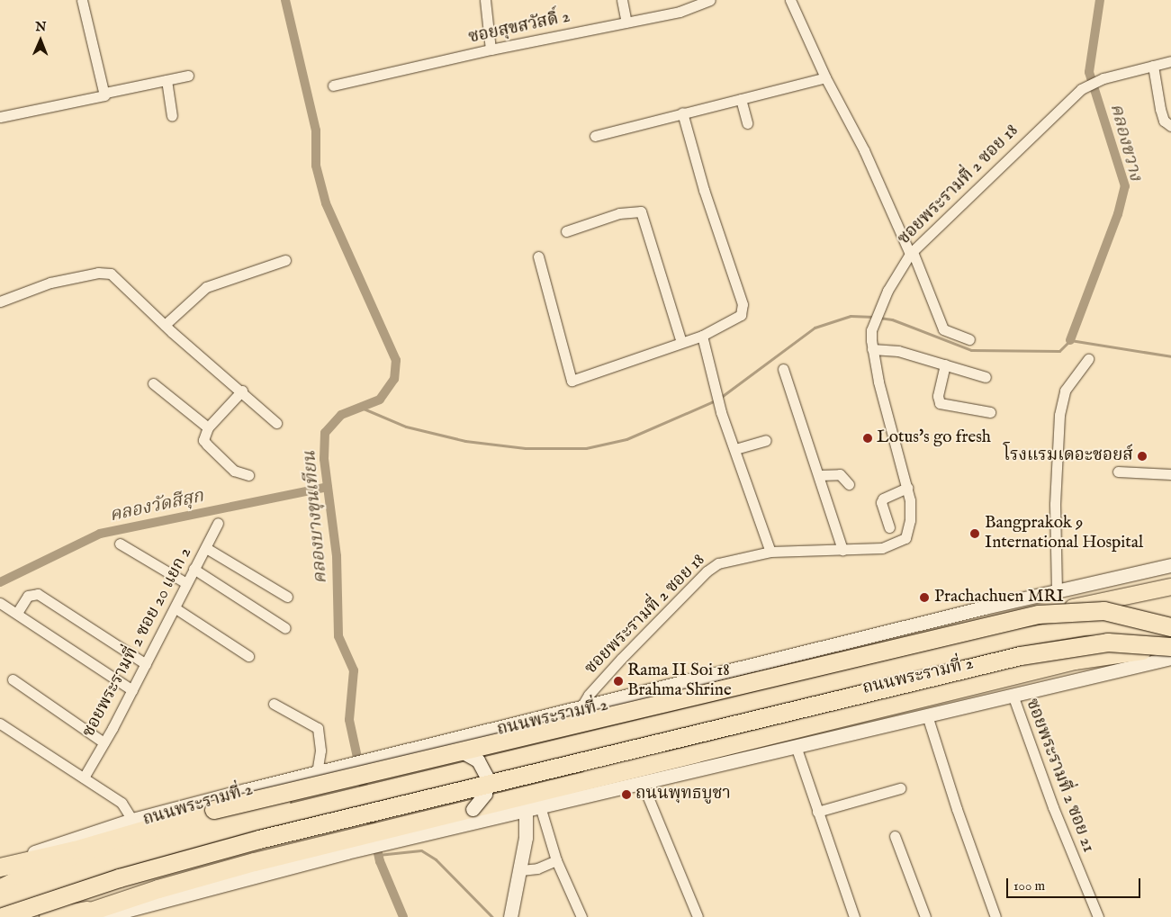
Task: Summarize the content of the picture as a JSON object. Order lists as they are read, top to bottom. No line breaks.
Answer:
{"streets":{"main road":["ถนนพระรามที่ 2"],"street":["ซอยสุขสวัสดิ์ 2","ซอยพระรามที่ 2 ซอย 18","ซอยพระรามที่ 2 ซอย 20 แยก 2","ซอยพระรามที่ 2 ซอย 21"]},"crossings":[["ซอยพระรามที่ 2 ซอย 18","ถนนพระรามที่ 2"]],"water":["คลองขวาง","คลองวัดสีสุก","คลองบางขุนเทียน"],"places":["Lotus's go fresh","โรงแรมเดอะชอยส์","Bangprakok 9 International Hospital","Prachachuen MRI","Rama II Soi 18 Brahma Shrine","ถนนพุทธบูชา"],"scale_bar":"100 m","north":"top"}
